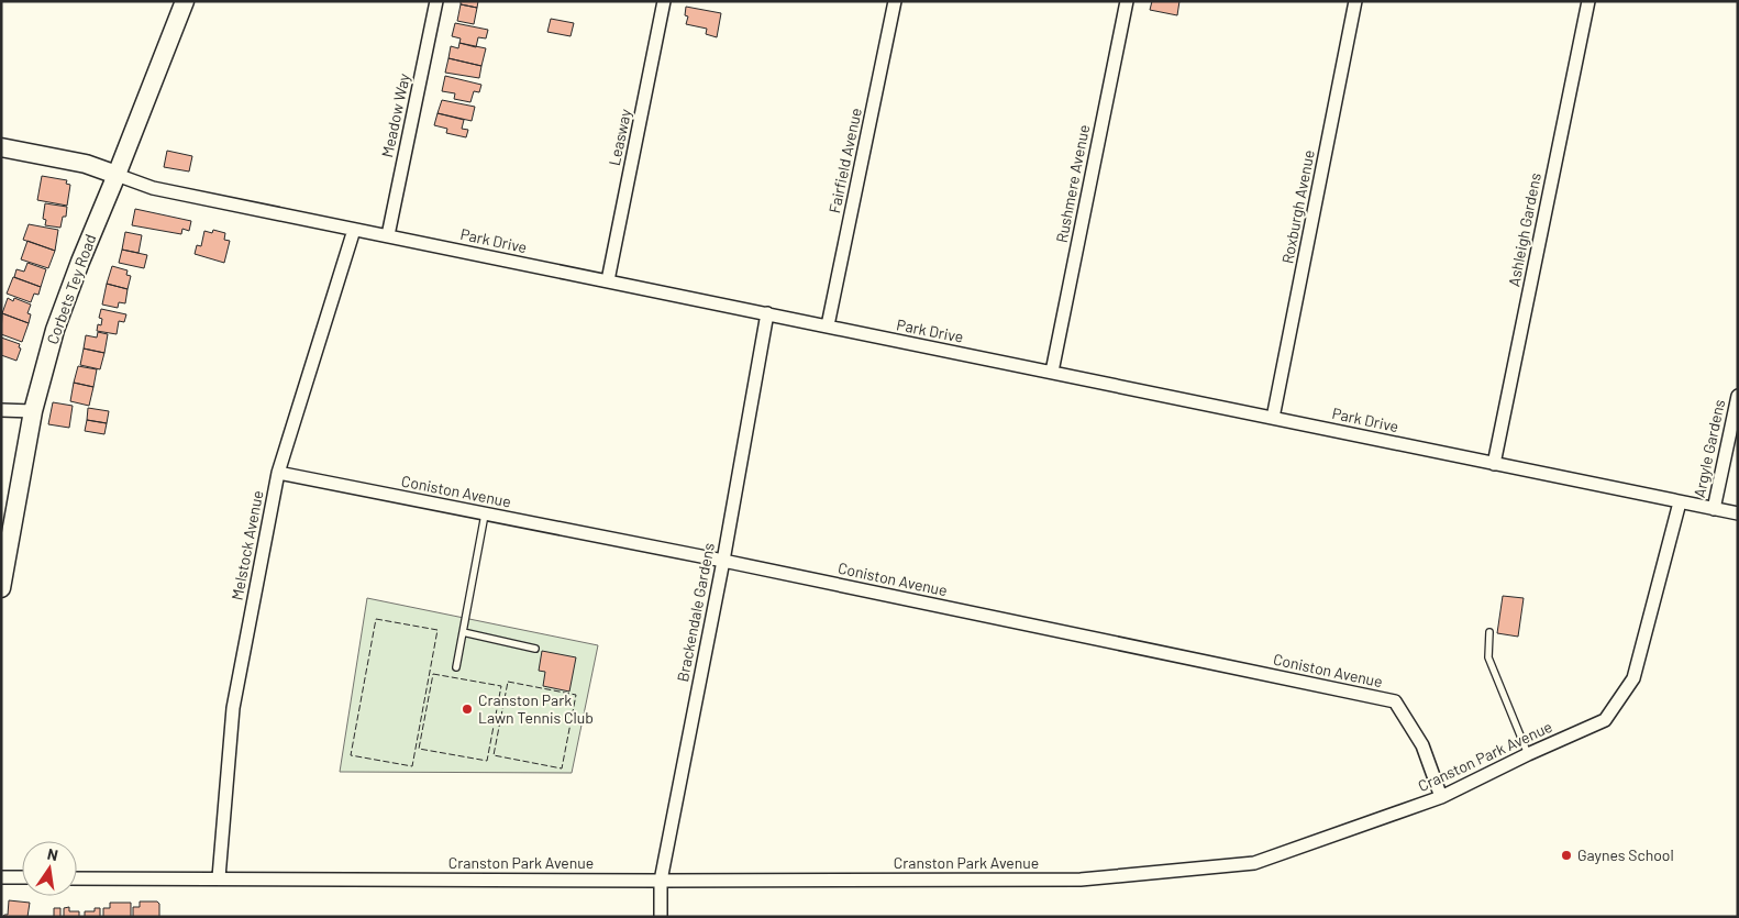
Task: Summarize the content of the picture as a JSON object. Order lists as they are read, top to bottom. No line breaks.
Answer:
{"streets":{"main road":["Corbets Tey Road"],"street":["Meadow Way","Leasway","Fairfield Avenue","Rushmere Avenue","Roxburgh Avenue","Ashleigh Gardens","Park Drive","Argyle Gardens","Coniston Avenue","Melstock Avenue","Brackendale Gardens","Cranston Park Avenue"]},"crossings":[["Meadow Way","Park Drive"],["Leasway","Park Drive"],["Fairfield Avenue","Park Drive"],["Rushmere Avenue","Park Drive"],["Roxburgh Avenue","Park Drive"],["Ashleigh Gardens","Park Drive"],["Park Drive","Corbets Tey Road"],["Park Drive","Argyle Gardens"],["Park Drive","Melstock Avenue"],["Park Drive","Brackendale Gardens"],["Park Drive","Cranston Park Avenue"],["Coniston Avenue","Melstock Avenue"],["Coniston Avenue","Brackendale Gardens"],["Coniston Avenue","Cranston Park Avenue"],["Melstock Avenue","Cranston Park Avenue"],["Brackendale Gardens","Cranston Park Avenue"]],"places":["Cranston Park Lawn Tennis Club","Gaynes School"],"north":"top"}
